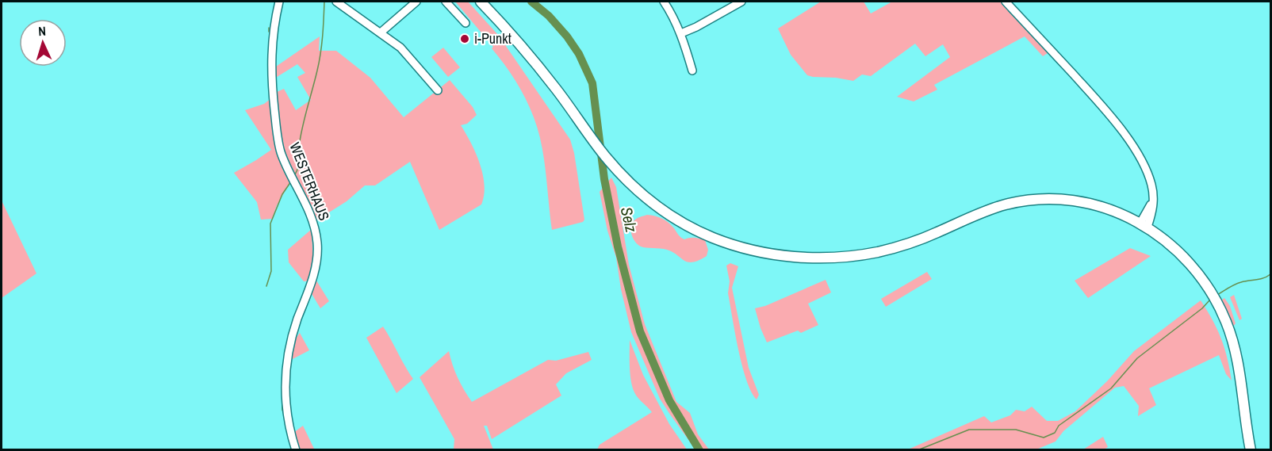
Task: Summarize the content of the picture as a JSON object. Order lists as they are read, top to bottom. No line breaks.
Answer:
{"streets":{"street":["WESTERHAUS"]},"water":["Selz"],"places":["i-Punkt"],"north":"top"}
